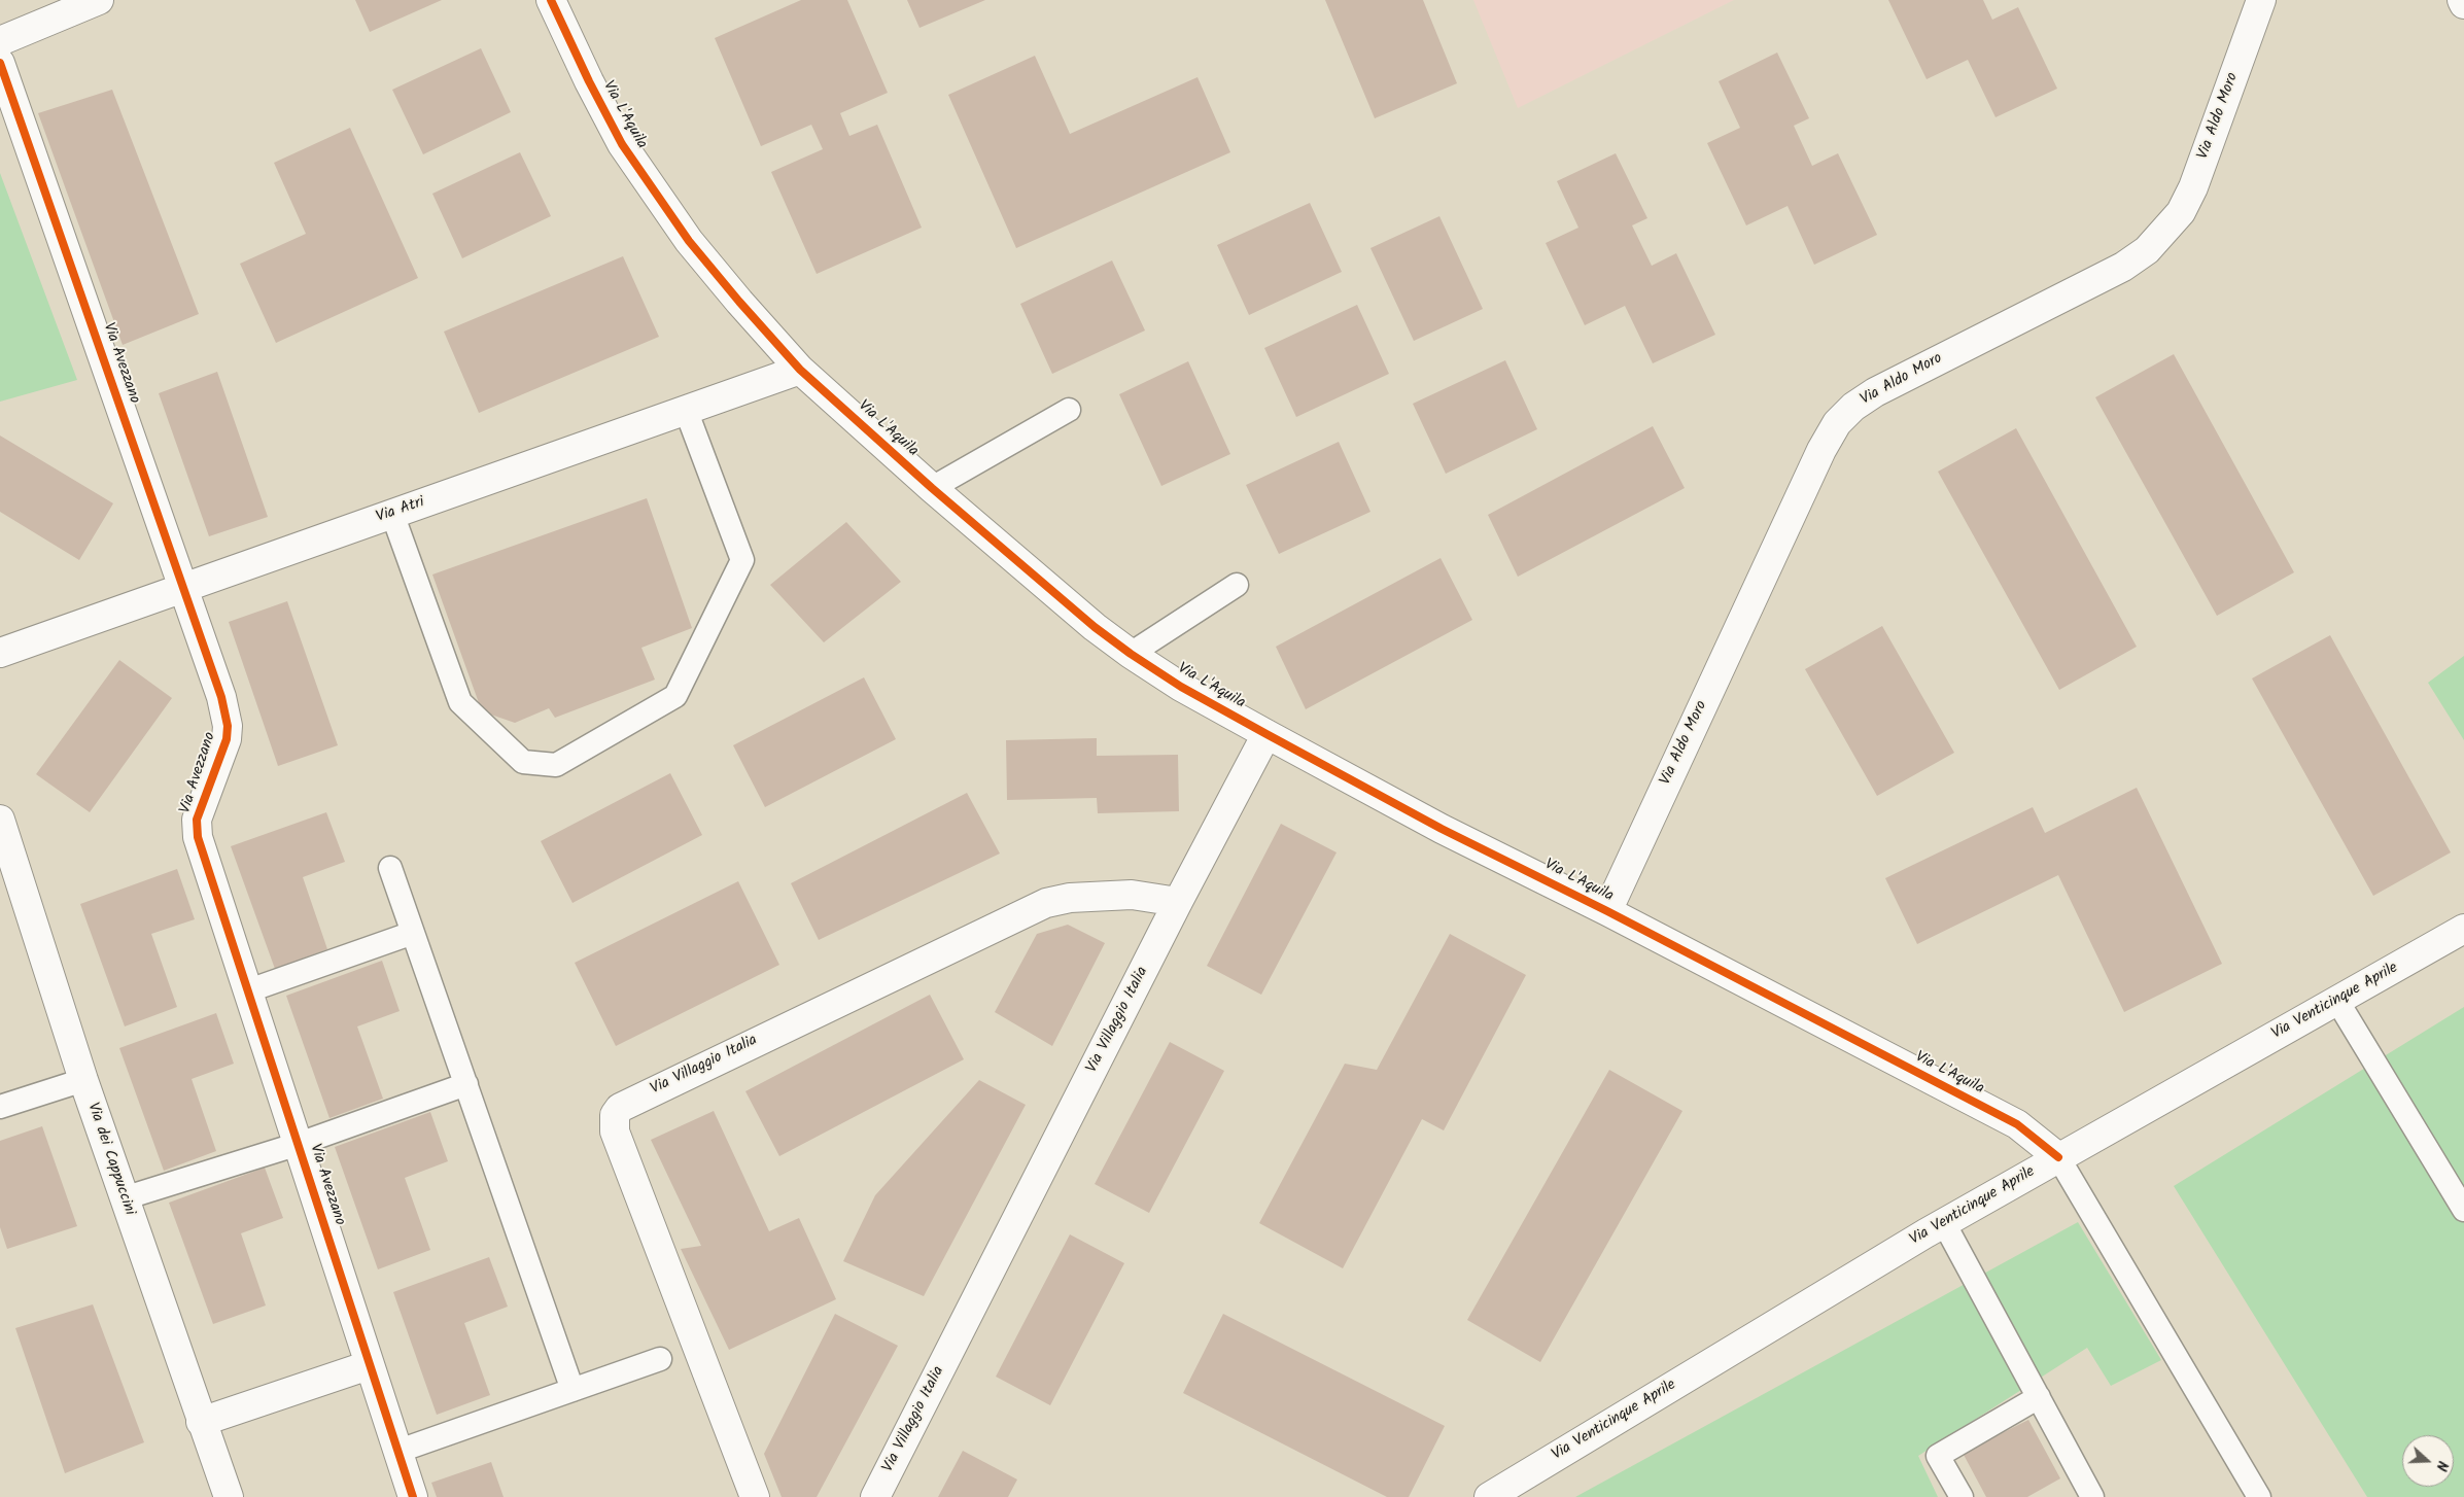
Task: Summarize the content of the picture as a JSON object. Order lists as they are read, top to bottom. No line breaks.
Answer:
{"streets":{"street":["Via L'Aquila","Via Aldo Moro","Via Avezzano","Via Atri","Via Venticinque Aprile","Via Villaggio Italia","Via dei Cappuccini"]},"crossings":[["Via L'Aquila","Via Aldo Moro"],["Via L'Aquila","Via Atri"],["Via L'Aquila","Via Venticinque Aprile"],["Via L'Aquila","Via Villaggio Italia"],["Via Avezzano","Via Atri"]],"north":"right"}
